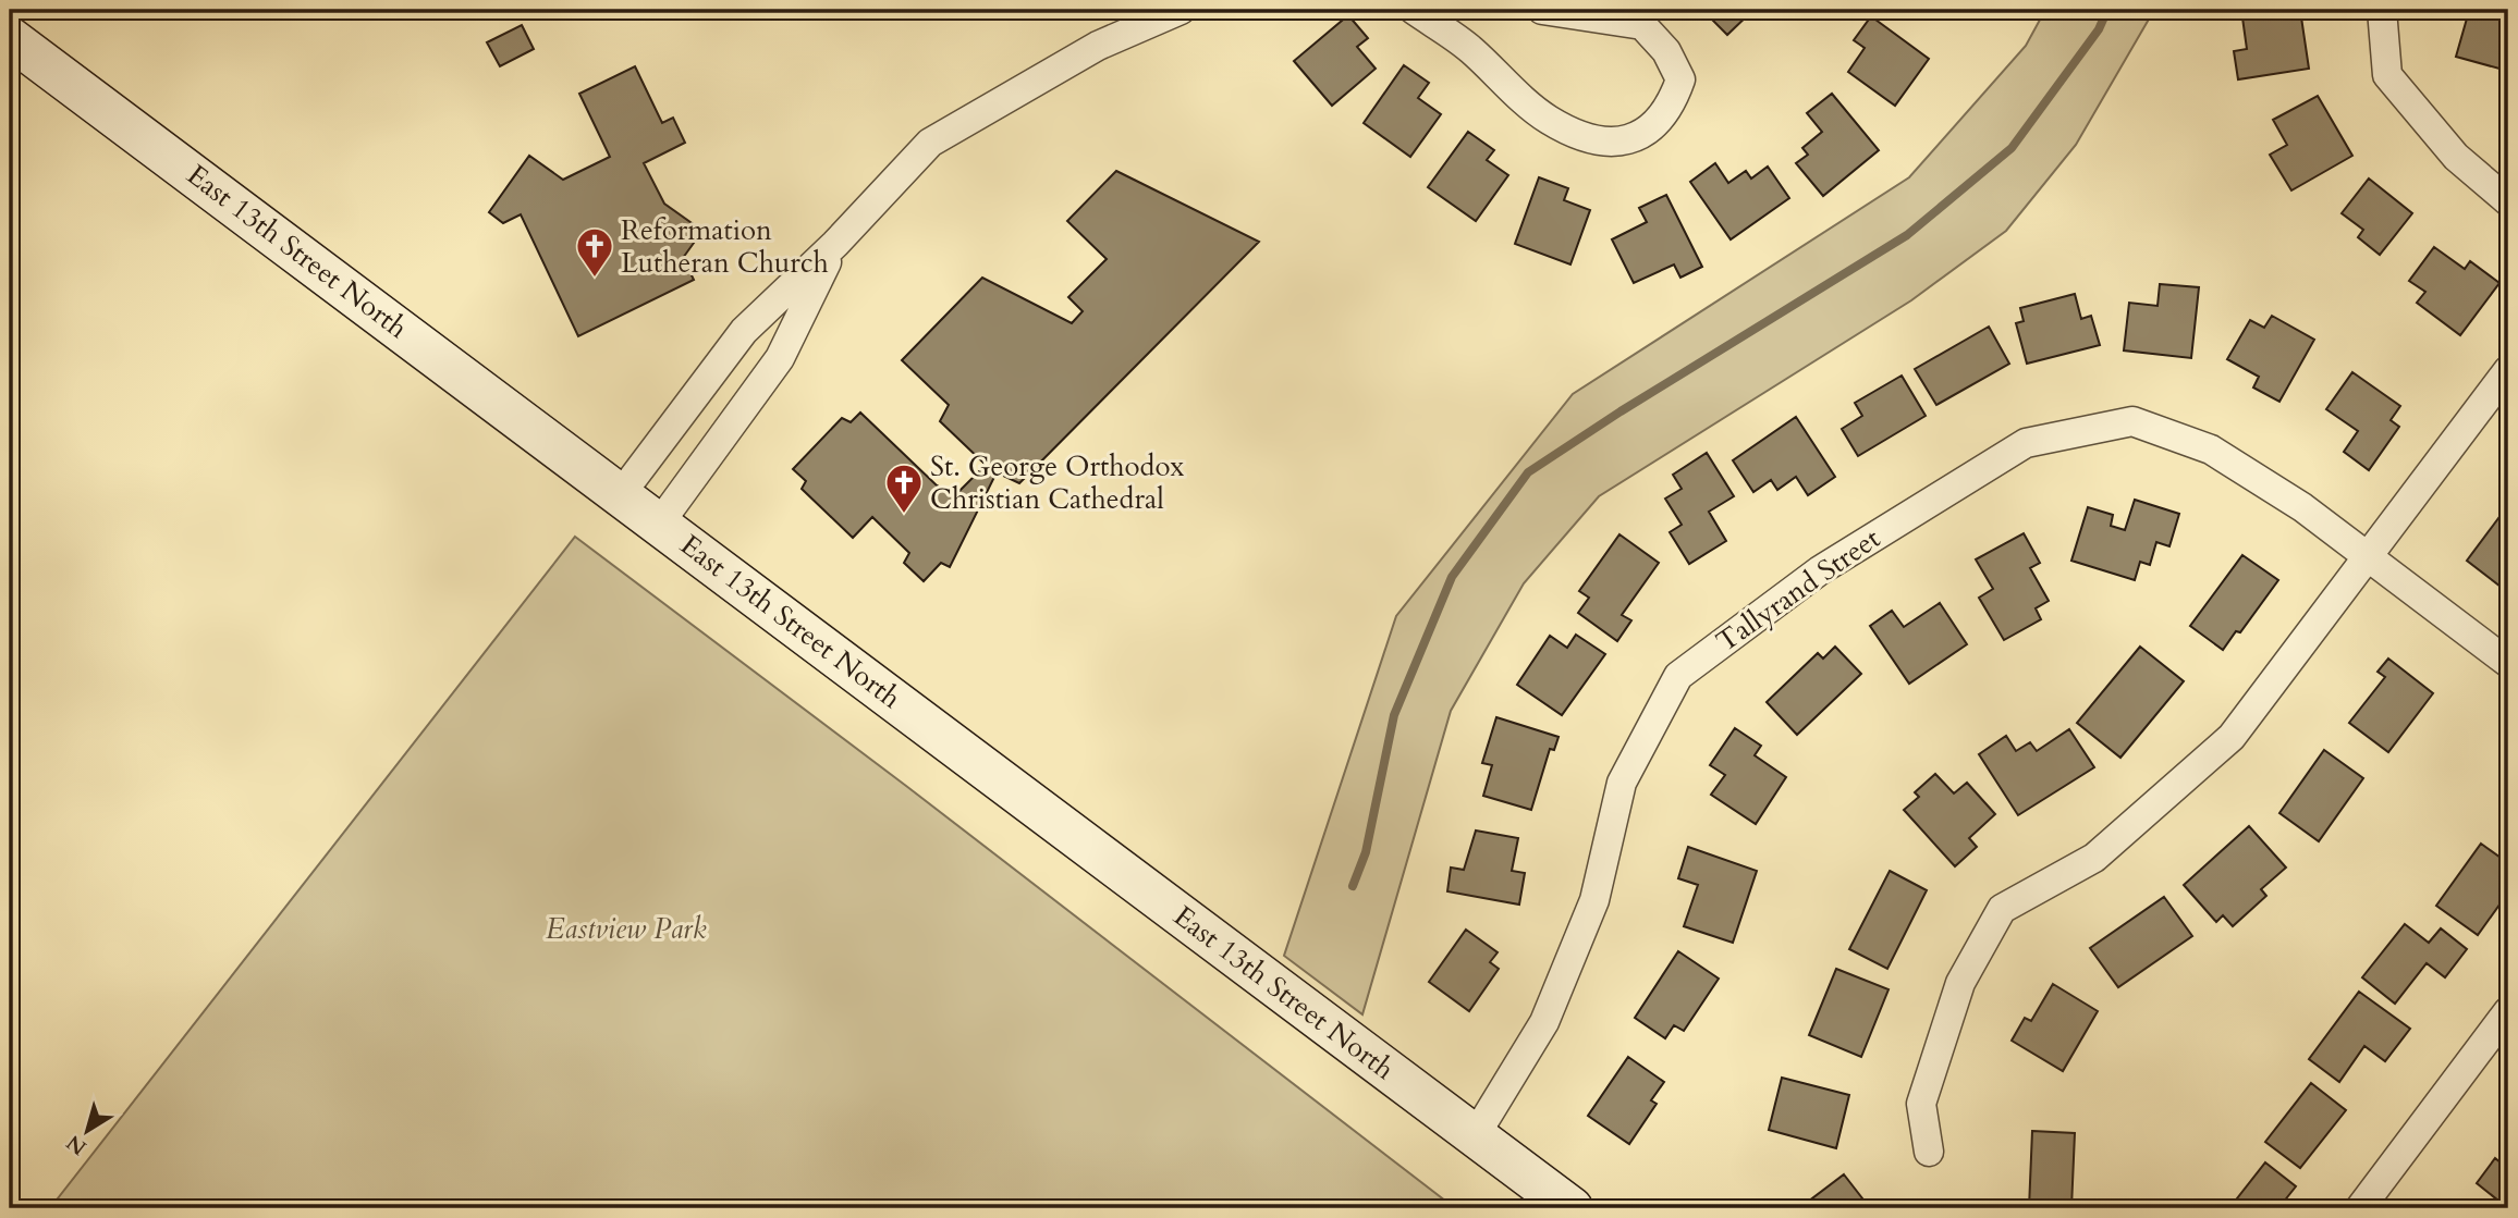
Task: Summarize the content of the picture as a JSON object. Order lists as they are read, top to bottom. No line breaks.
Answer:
{"streets":{"main road":["East 13th Street North"],"street":["Tallyrand Street"]},"crossings":[["East 13th Street North","Tallyrand Street"]],"parks":["Eastview Park"],"places":{"church":["Reformation Lutheran Church","St. George Orthodox Christian Cathedral"]},"north":"bottom left"}
